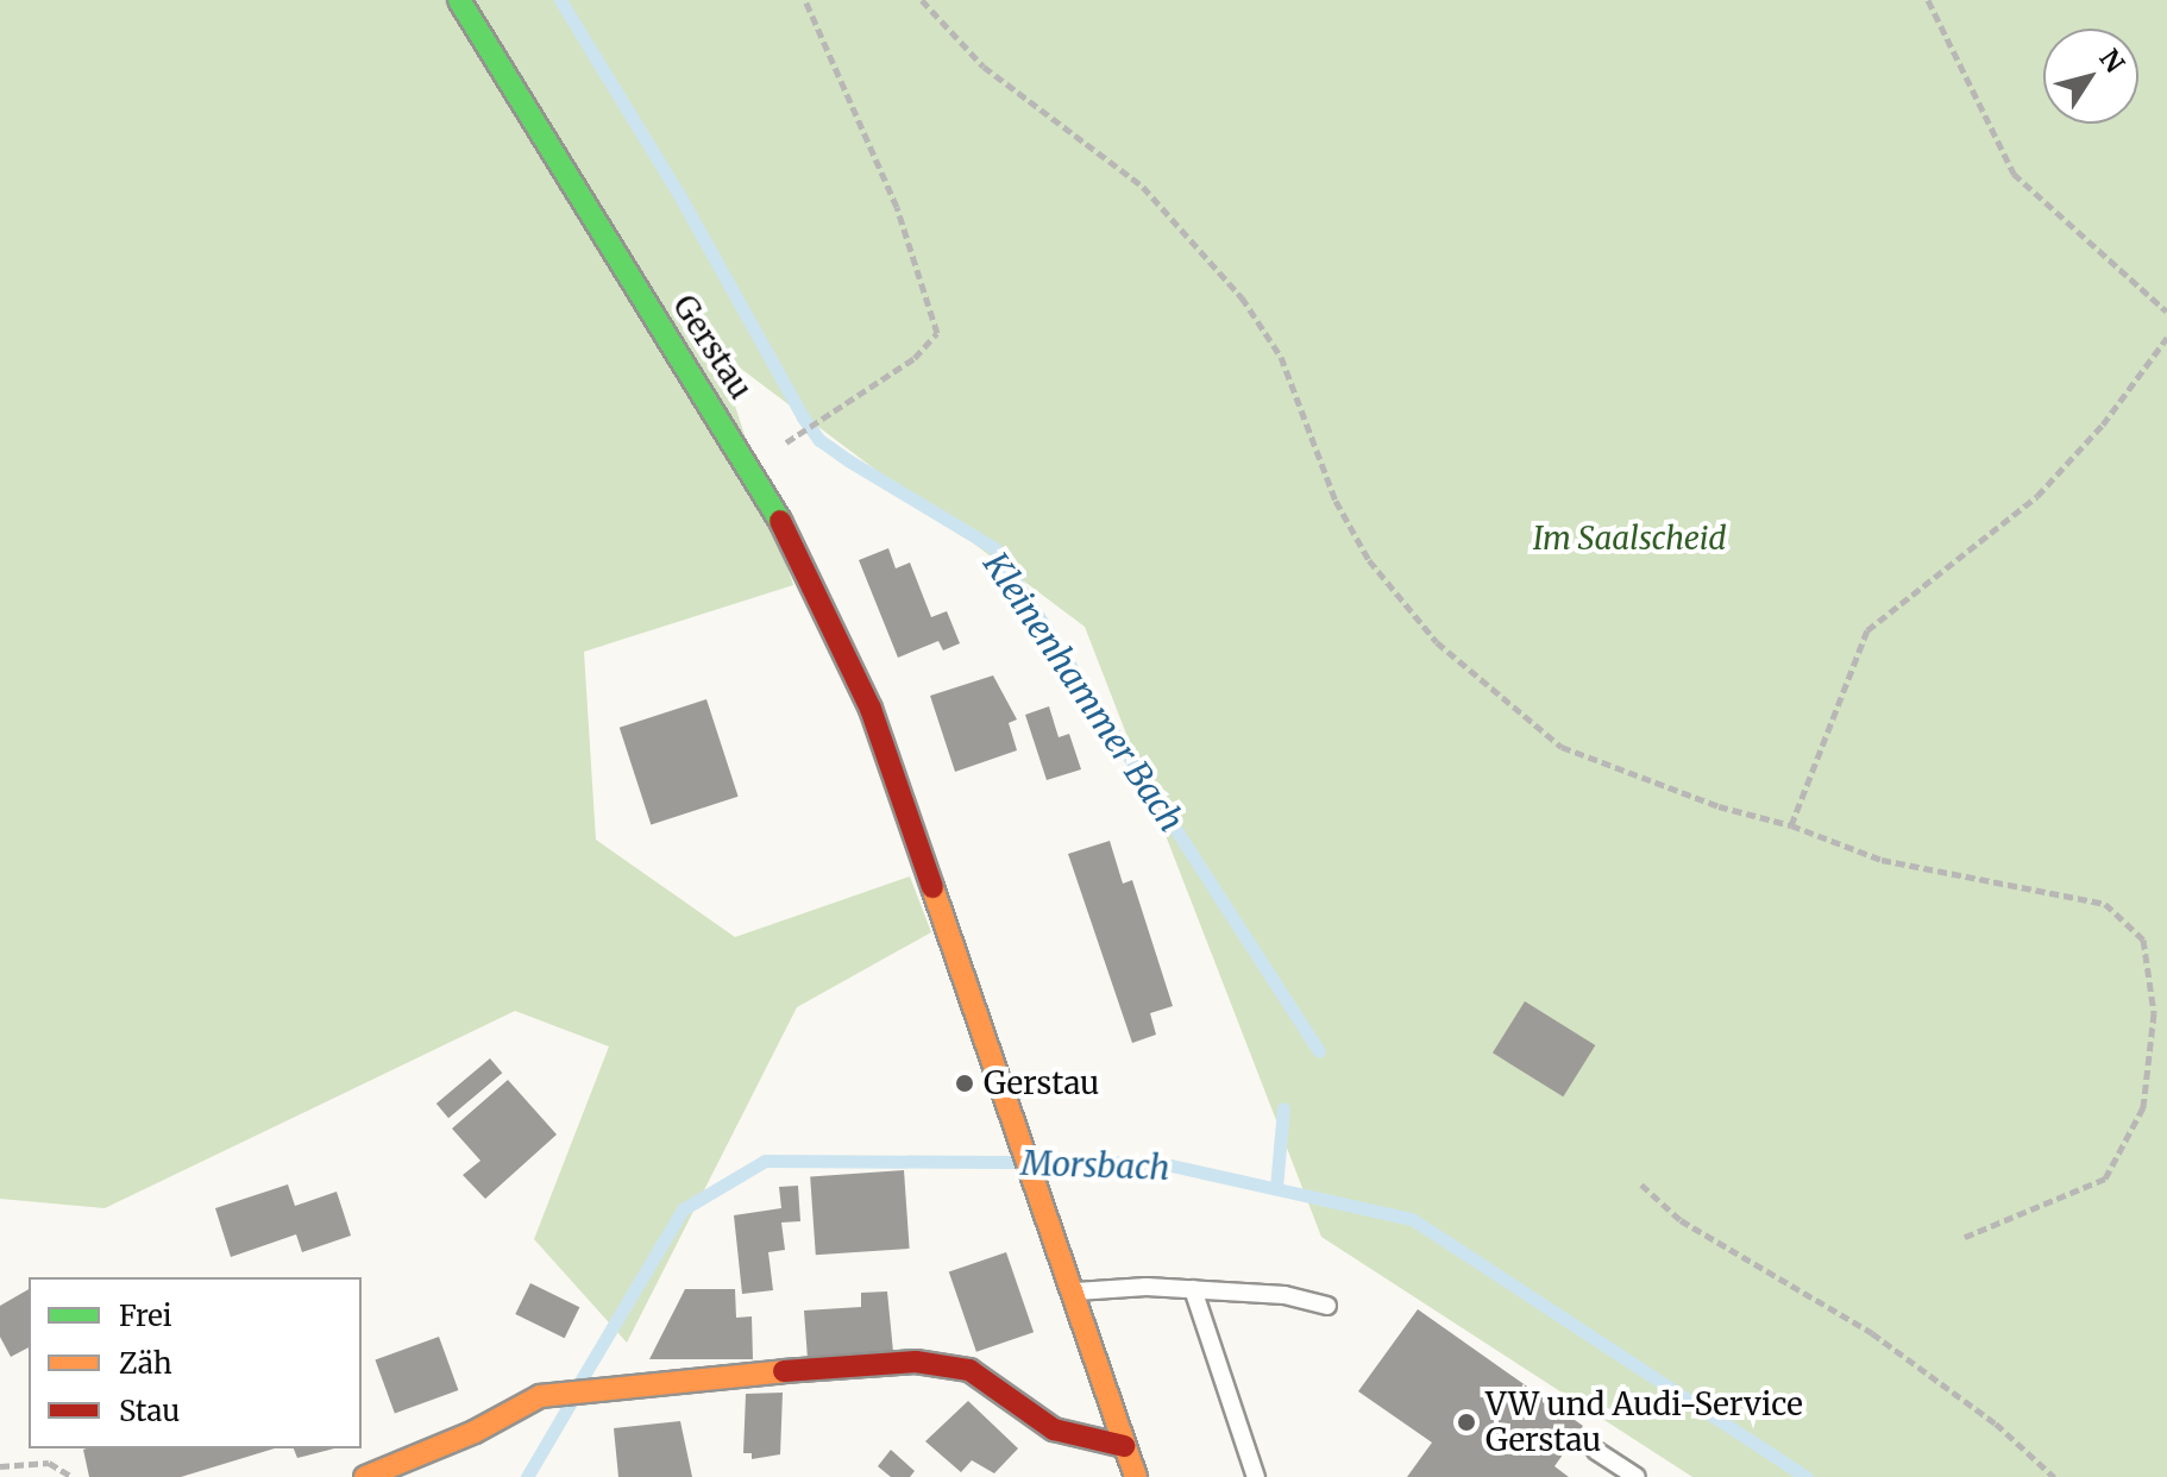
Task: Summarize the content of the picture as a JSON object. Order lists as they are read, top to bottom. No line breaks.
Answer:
{"streets":{"main road":["Gerstau"]},"water":["Kleinenhammer Bach","Morsbach"],"parks":["Im Saalscheid"],"places":["Gerstau","VW und Audi-Service Gerstau"],"legend":["Frei","Zäh","Stau"],"north":"top right"}
